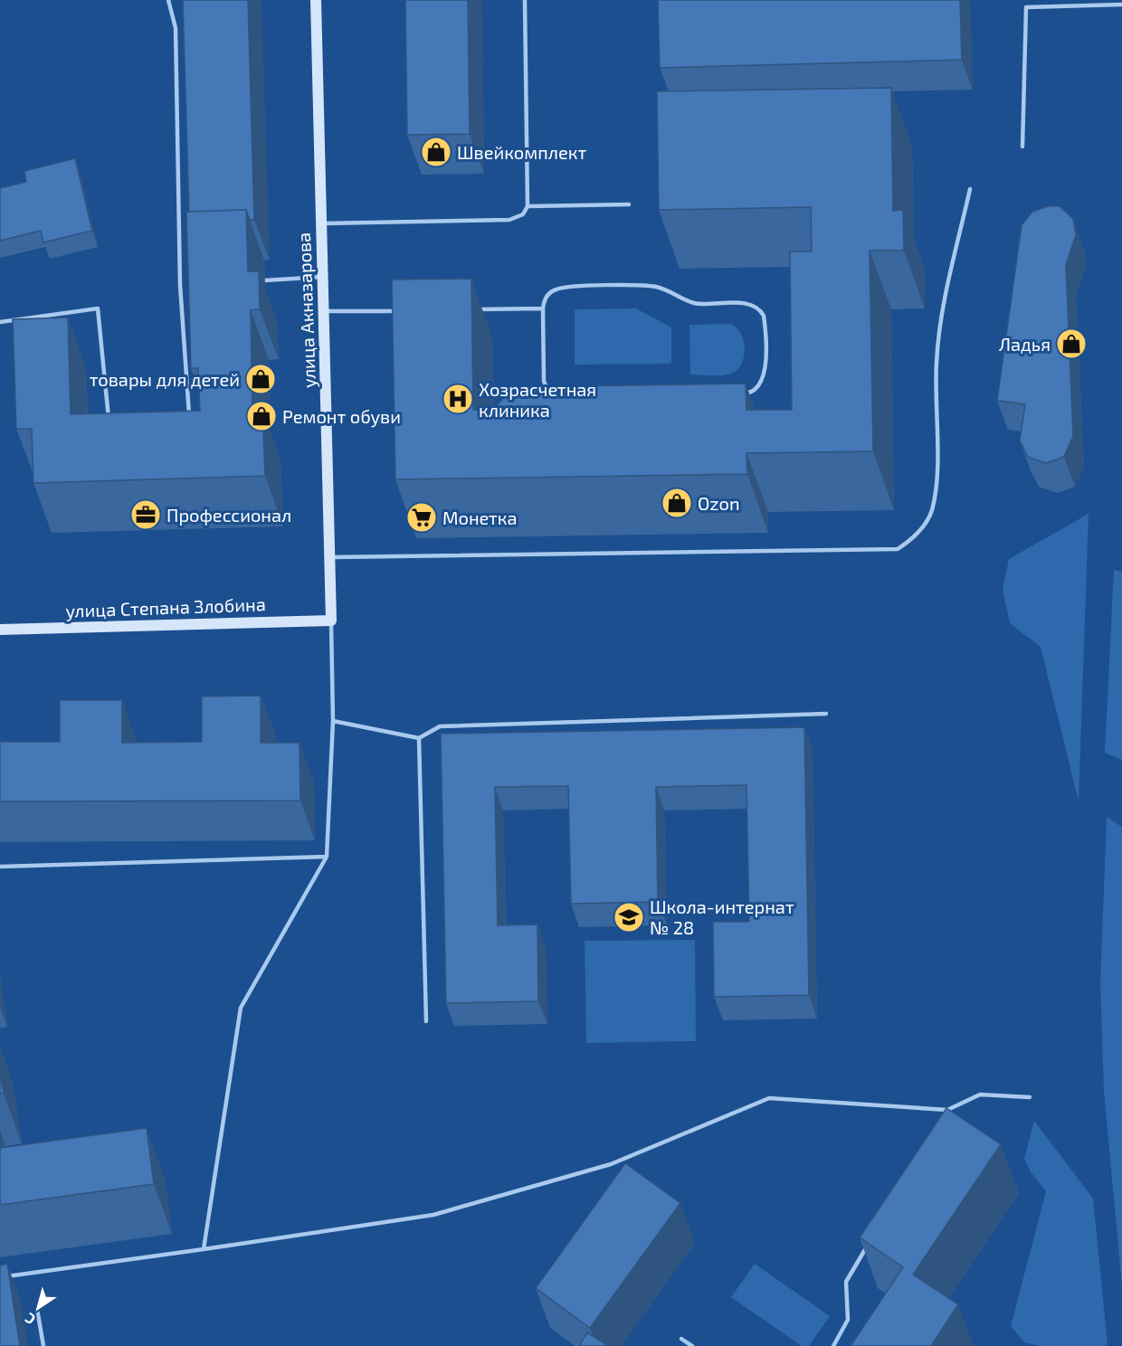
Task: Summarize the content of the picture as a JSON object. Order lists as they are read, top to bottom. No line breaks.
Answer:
{"streets":{"street":["улица Акназарова","улица Степана Злобина"]},"crossings":[["улица Акназарова","улица Степана Злобина"]],"places":{"shop":["Швейкомплект","Ладья","товары для детей","Ремонт обуви","Ozon"],"hospital":["Хозрасчетная клиника"],"office":["Профессионал"],"supermarket":["Монетка"],"school or university":["Школа-интернат № 28"]},"north":"bottom left"}
